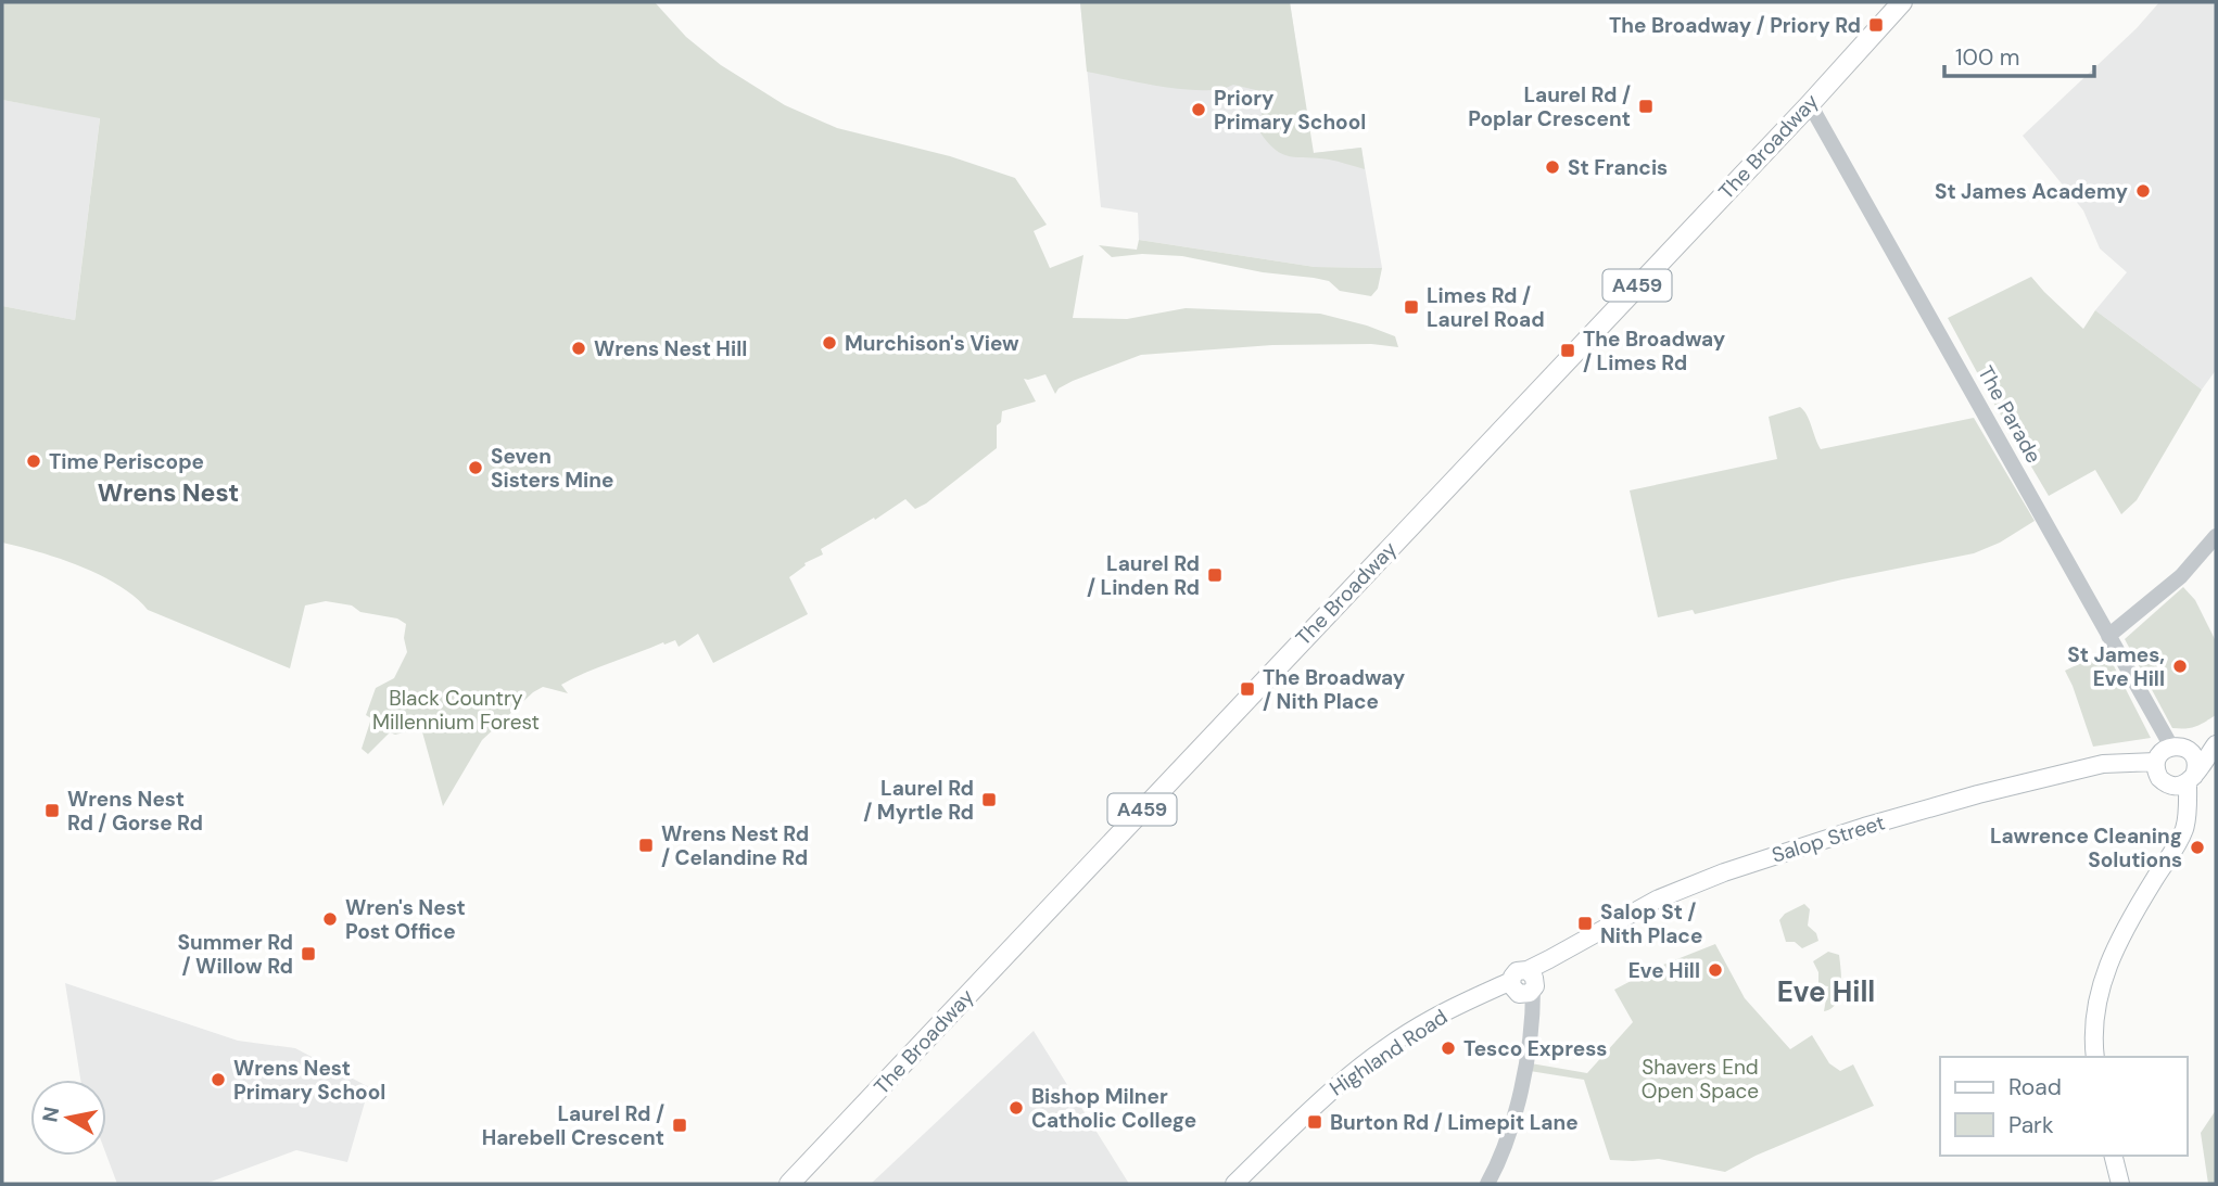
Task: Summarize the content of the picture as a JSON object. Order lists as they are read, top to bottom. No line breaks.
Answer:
{"streets":{"main road":["The Broadway","A459","Salop Street","Highland Road"],"street":["The Parade"]},"crossings":[["The Broadway","The Parade"],["The Parade","Salop Street"],["Salop Street","Highland Road"]],"districts":["Wrens Nest","Eve Hill"],"parks":["Black Country Millennium Forest","Shavers End Open Space"],"places":{"transit":["The Broadway / Priory Rd","Laurel Rd / Poplar Crescent","Limes Rd / Laurel Road","The Broadway / Limes Rd","Laurel Rd / Linden Rd","The Broadway / Nith Place","Laurel Rd / Myrtle Rd","Wrens Nest Rd / Gorse Rd","Wrens Nest Rd / Celandine Rd","Salop St / Nith Place","Summer Rd / Willow Rd","Burton Rd / Limepit Lane","Laurel Rd / Harebell Crescent"],"other":["Priory Primary School","St Francis","St James Academy","Murchison's View","Wrens Nest Hill","Time Periscope","Seven Sisters Mine","St James, Eve Hill","Lawrence Cleaning Solutions","Wren's Nest Post Office","Eve Hill","Tesco Express","Wrens Nest Primary School","Bishop Milner Catholic College"]},"legend":["Road","Park"],"scale_bar":"100 m","north":"left"}
